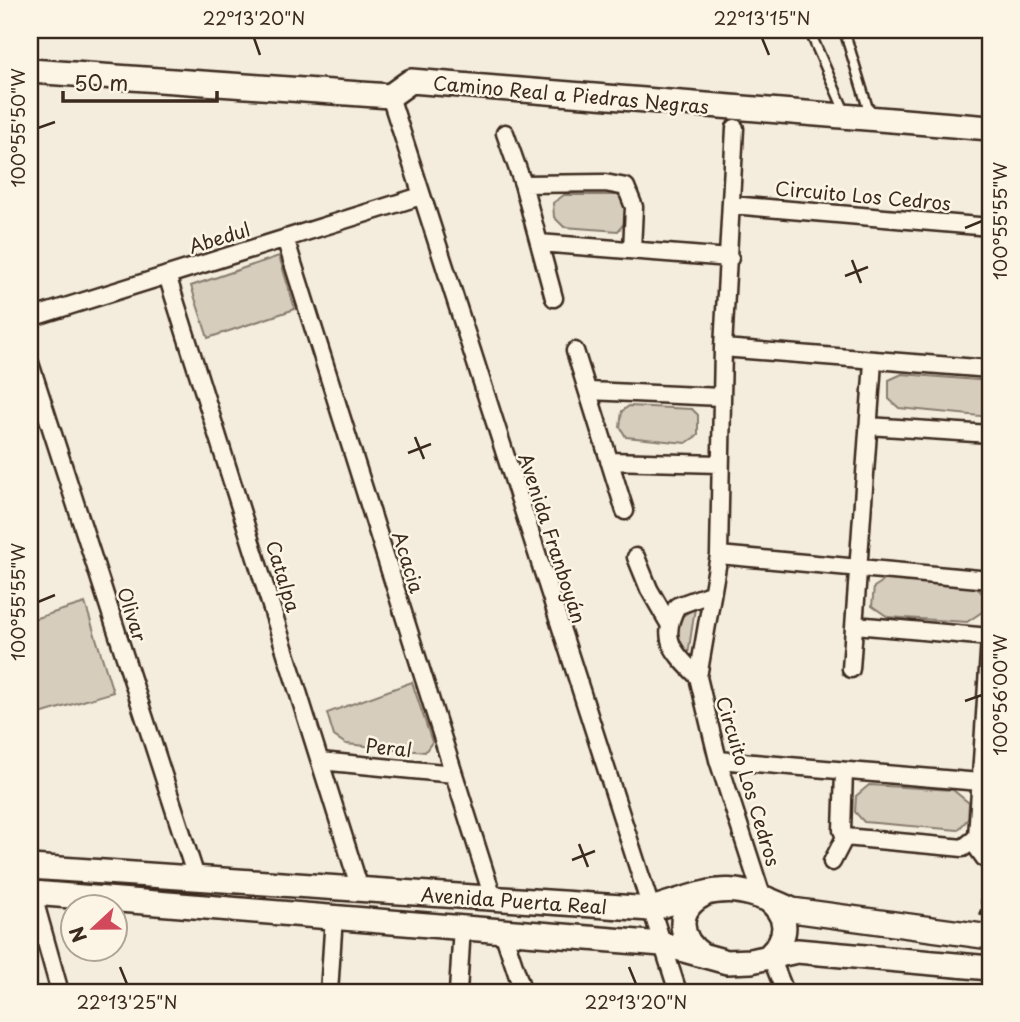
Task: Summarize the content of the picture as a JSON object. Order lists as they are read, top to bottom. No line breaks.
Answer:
{"streets":{"street":["Camino Real a Piedras Negras","Circuito Los Cedros","Abedul","Avenida Franboyán","Acacia","Catalpa","Olivar","Peral","Avenida Puerta Real"]},"crossings":[["Camino Real a Piedras Negras","Avenida Franboyán"],["Circuito Los Cedros","Avenida Puerta Real"],["Abedul","Avenida Franboyán"],["Abedul","Acacia"],["Abedul","Catalpa"],["Avenida Franboyán","Avenida Puerta Real"],["Acacia","Peral"],["Acacia","Avenida Puerta Real"],["Catalpa","Peral"],["Catalpa","Avenida Puerta Real"],["Olivar","Avenida Puerta Real"]],"scale_bar":"50 m","north":"left","coordinates":["22°13'20\"N","22°13'15\"N","100°55'50\"W","100°55'55\"W","100°56'00\"W","22°13'25\"N"]}
